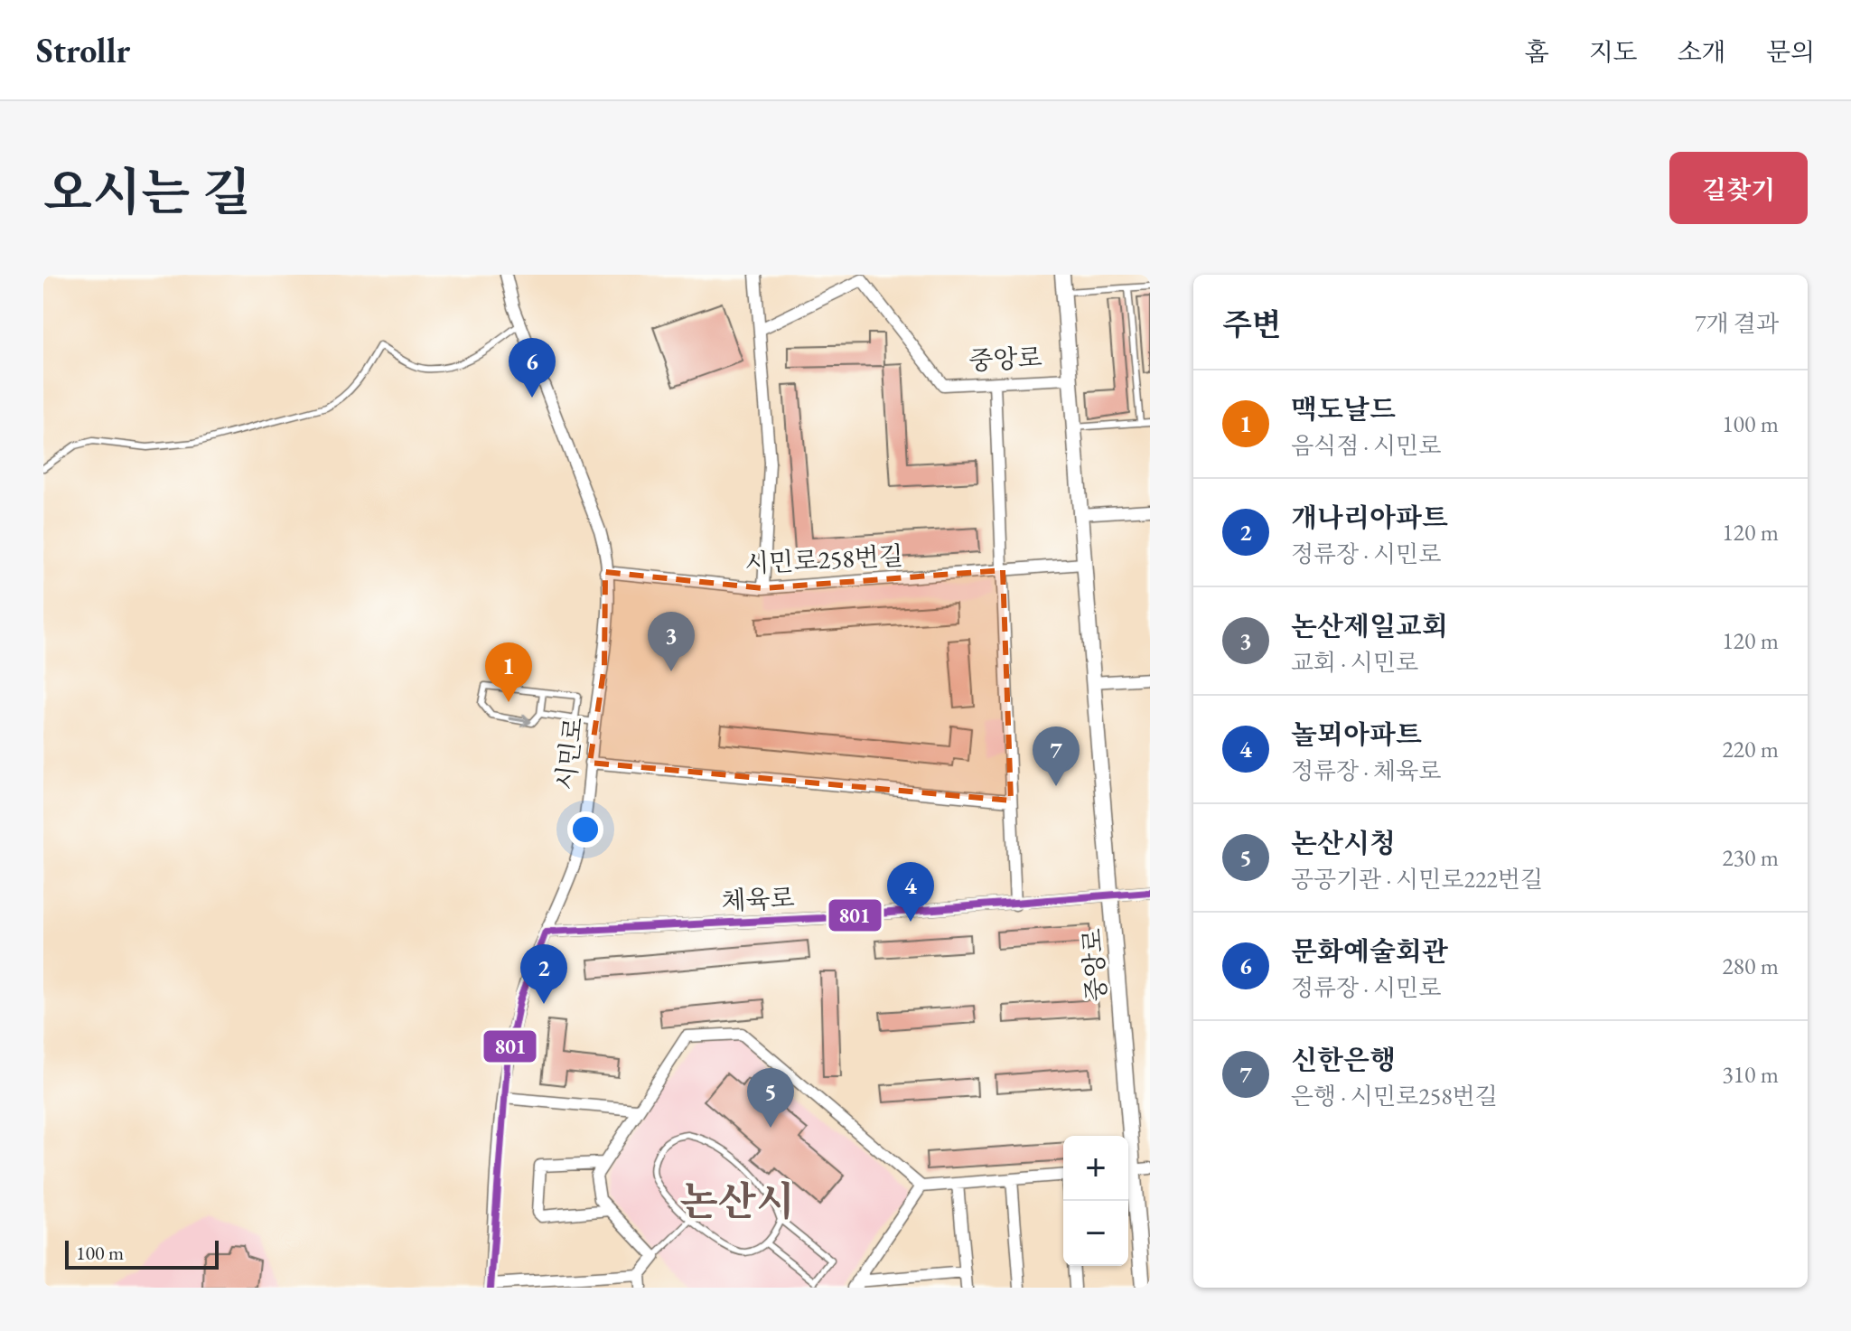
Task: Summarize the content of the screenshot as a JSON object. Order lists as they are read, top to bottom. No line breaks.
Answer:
{"streets":{"street":["중앙로","시민로258번길","시민로","체육로"]},"crossings":[["중앙로","시민로258번길"],["중앙로","체육로"],["시민로258번길","시민로"],["시민로","체육로"]],"districts":["논산시"],"lines":["transit line 801"],"scale_bar":"100 m","page":{"header":"Strollr","nav":["홈","지도","소개","문의"],"title":"오시는 길","buttons":"길찾기","heading":["주변","7개 결과"],"pins":["6","3","1","7","4","2","5"],"list":[{"mark":"1","name":"맥도날드","note":"음식점 · 시민로","value":"100 m"},{"mark":"2","name":"개나리아파트","note":"정류장 · 시민로","value":"120 m"},{"mark":"3","name":"논산제일교회","note":"교회 · 시민로","value":"120 m"},{"mark":"4","name":"놀뫼아파트","note":"정류장 · 체육로","value":"220 m"},{"mark":"5","name":"논산시청","note":"공공기관 · 시민로222번길","value":"230 m"},{"mark":"6","name":"문화예술회관","note":"정류장 · 시민로","value":"280 m"},{"mark":"7","name":"신한은행","note":"은행 · 시민로258번길","value":"310 m"}],"map_buttons":["+","−"],"scale":"100 m"}}
